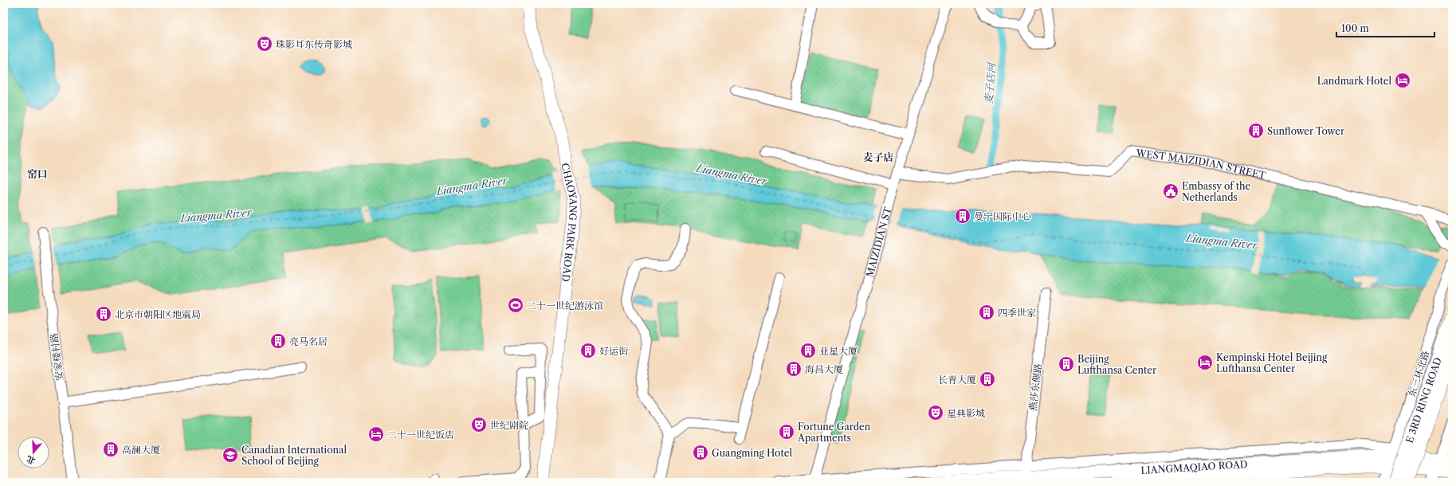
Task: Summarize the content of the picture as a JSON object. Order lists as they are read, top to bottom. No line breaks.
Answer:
{"streets":{"highway":["E 3RD RING ROAD"],"main road":["CHAOYANG PARK ROAD","LIANGMAQIAO ROAD"],"street":["WEST MAIZIDIAN STREET","MAIZIDIAN ST","安家楼村路","东三环北路","燕莎东侧路"]},"crossings":[["WEST MAIZIDIAN STREET","MAIZIDIAN ST"],["东三环北路","LIANGMAQIAO ROAD"],["燕莎东侧路","LIANGMAQIAO ROAD"]],"districts":["麦子店","窑口"],"water":["麦子店河","Liangma River"],"places":{"theatre":["珠影耳东传奇影城","星典影城","世纪剧院"],"hotel":["Landmark Hotel","Kempinski Hotel Beijing Lufthansa Center","二十一世纪饭店"],"building":["Sunflower Tower","曼宁国际中心","四季世家","北京市朝阳区地震局","亮马名居","好运街","亚星大厦","Beijing Lufthansa Center","海昌大厦","长青大厦","Fortune Garden Apartments","高澜大厦","Guangming Hotel"],"public building":["Embassy of the Netherlands"],"sports":["二十一世纪游泳馆"],"school or university":["Canadian International School of Beijing"]},"scale_bar":"100 m","north":"bottom"}
